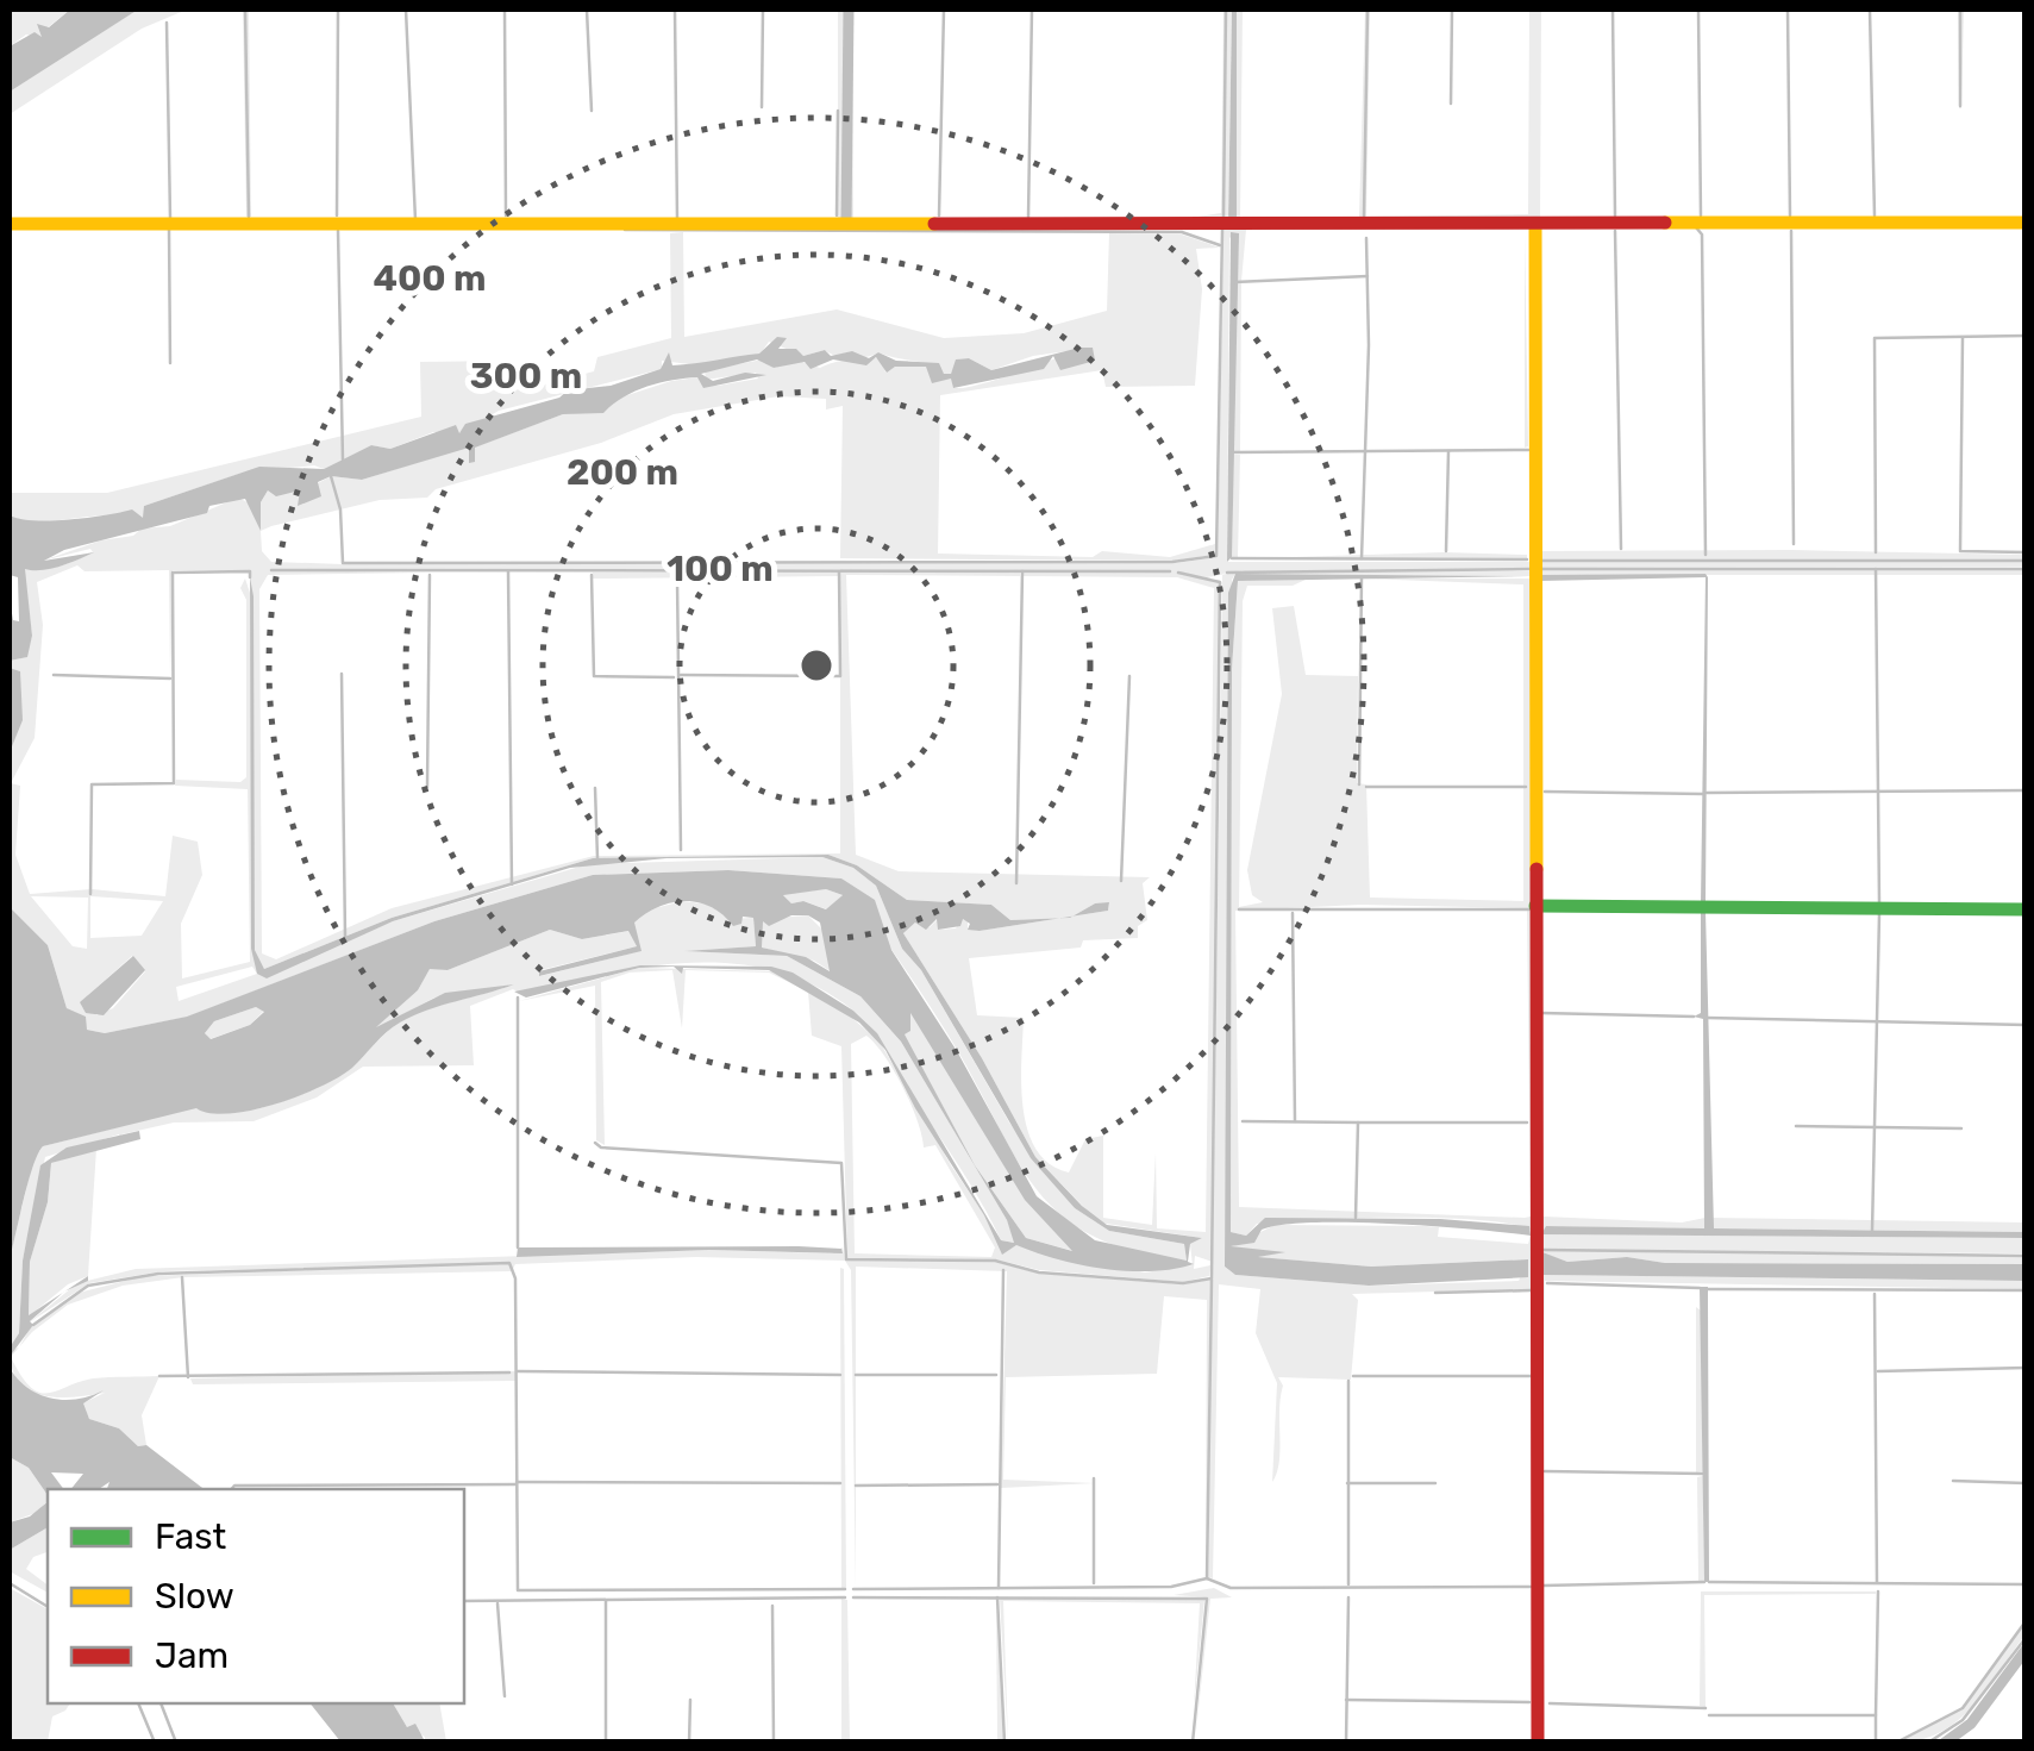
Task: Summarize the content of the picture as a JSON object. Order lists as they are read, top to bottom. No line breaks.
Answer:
{"legend":["Fast","Slow","Jam"],"rings":["400 m","300 m","200 m","100 m"]}
